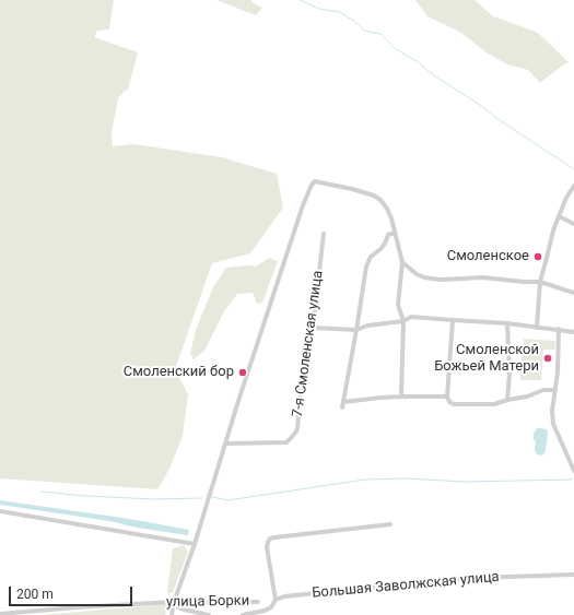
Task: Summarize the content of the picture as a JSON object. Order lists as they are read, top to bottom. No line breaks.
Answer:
{"streets":{"street":["7-я Смоленская улица","Большая Заволжская улица","улица Борки"]},"places":["Смоленское","Смоленской Божьей Матери","Смоленский бор"],"scale_bar":"200 m"}
